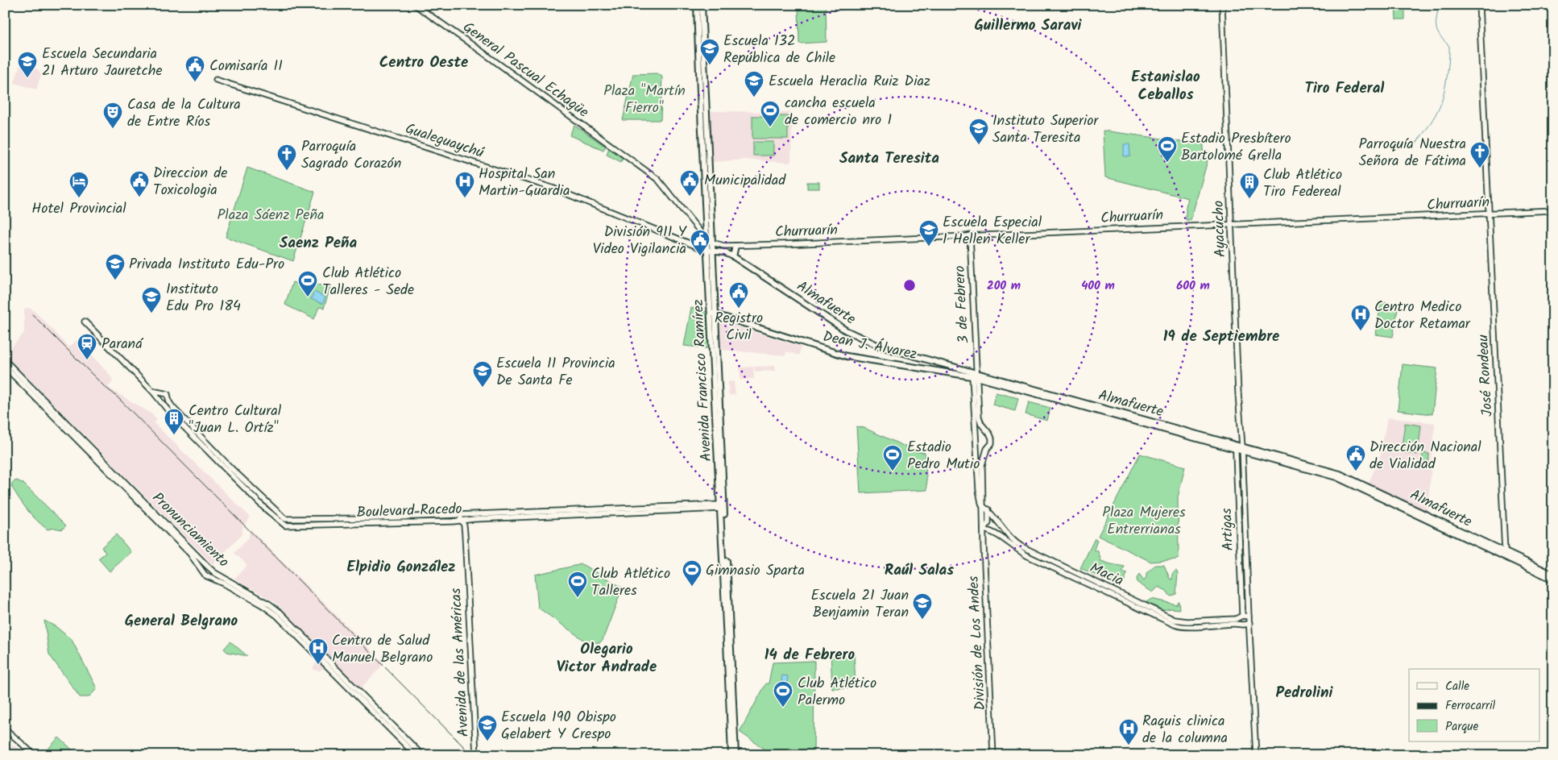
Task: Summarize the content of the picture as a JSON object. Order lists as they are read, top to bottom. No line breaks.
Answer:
{"streets":{"main road":["Almafuerte","Dean J. Álvarez","Avenida Francisco Ramírez"],"street":["General Pascual Echagüe","Gualeguaychú","Churruarín","Ayacucho","3 de Febrero","José Rondeau","Boulevard Racedo","Pronunciamiento","Artigas","Macia","División de Los Andes","Avenida de las Américas"]},"crossings":[["General Pascual Echagüe","Churruarín"],["General Pascual Echagüe","Avenida Francisco Ramírez"],["Gualeguaychú","Almafuerte"],["Gualeguaychú","Avenida Francisco Ramírez"],["Churruarín","Ayacucho"],["Churruarín","3 de Febrero"],["Churruarín","José Rondeau"],["Churruarín","Avenida Francisco Ramírez"],["Ayacucho","Almafuerte"],["Ayacucho","Artigas"],["Almafuerte","3 de Febrero"],["Almafuerte","Dean J. Álvarez"],["Almafuerte","José Rondeau"],["Almafuerte","Avenida Francisco Ramírez"],["Almafuerte","Artigas"],["Almafuerte","División de Los Andes"],["3 de Febrero","Dean J. Álvarez"],["3 de Febrero","División de Los Andes"],["Dean J. Álvarez","Avenida Francisco Ramírez"],["Dean J. Álvarez","División de Los Andes"],["Avenida Francisco Ramírez","Boulevard Racedo"],["Boulevard Racedo","Avenida de las Américas"],["Artigas","Macia"],["Macia","División de Los Andes"]],"districts":["Guillermo Saravi","Centro Oeste","Estanislao Ceballos","Tiro Federal","Santa Teresita","Saenz Peña","19 de Septiembre","Elpidio González","Raúl Salas","General Belgrano","Olegario Victor Andrade","14 de Febrero","Pedrolini"],"parks":["Plaza \"Martín Fierro\"","Plaza Sáenz Peña","Plaza Mujeres Entrerrianas"],"places":{"school or university":["Escuela 132 República de Chile","Escuela Secundaria 21 Arturo Jauretche","Escuela Heraclia Ruiz Diaz","Instituto Superior Santa Teresita","Escuela Especial 1 Hellen Keller","Privada Instituto Edu-Pro","Instituto Edu Pro 184","Escuela 11 Provincia De Santa Fe","Escuela 21 Juan Benjamin Teran","Escuela 190 Obispo Gelabert Y Crespo"],"public building":["Comisaría II","Municipalidad","Direccion de Toxicologia","División 911 Y Video Vigilancia","Registro Civil","Dirección Nacional de Vialidad"],"sports":["cancha escuela de comercio nro 1","Estadio Presbítero Bartolomé Grella","Club Atlético Talleres - Sede","Estadio Pedro Mutio","Gimnasio Sparta","Club Atlético Talleres","Club Atlético Palermo"],"theatre":["Casa de la Cultura de Entre Ríos"],"church":["Parroquía Nuestra Señora de Fátima","Parroquía Sagrado Corazón"],"hotel":["Hotel Provincial"],"hospital":["Hospital San Martin-Guardia","Centro Medico Doctor Retamar","Centro de Salud Manuel Belgrano","Raquis clinica de la columna"],"building":["Club Atlético Tiro Federeal","Centro Cultural \"Juan L. Ortíz\""],"station":["Paraná"]},"legend":["Calle","Ferrocarril","Parque"],"rings":["200 m","400 m","600 m"]}
